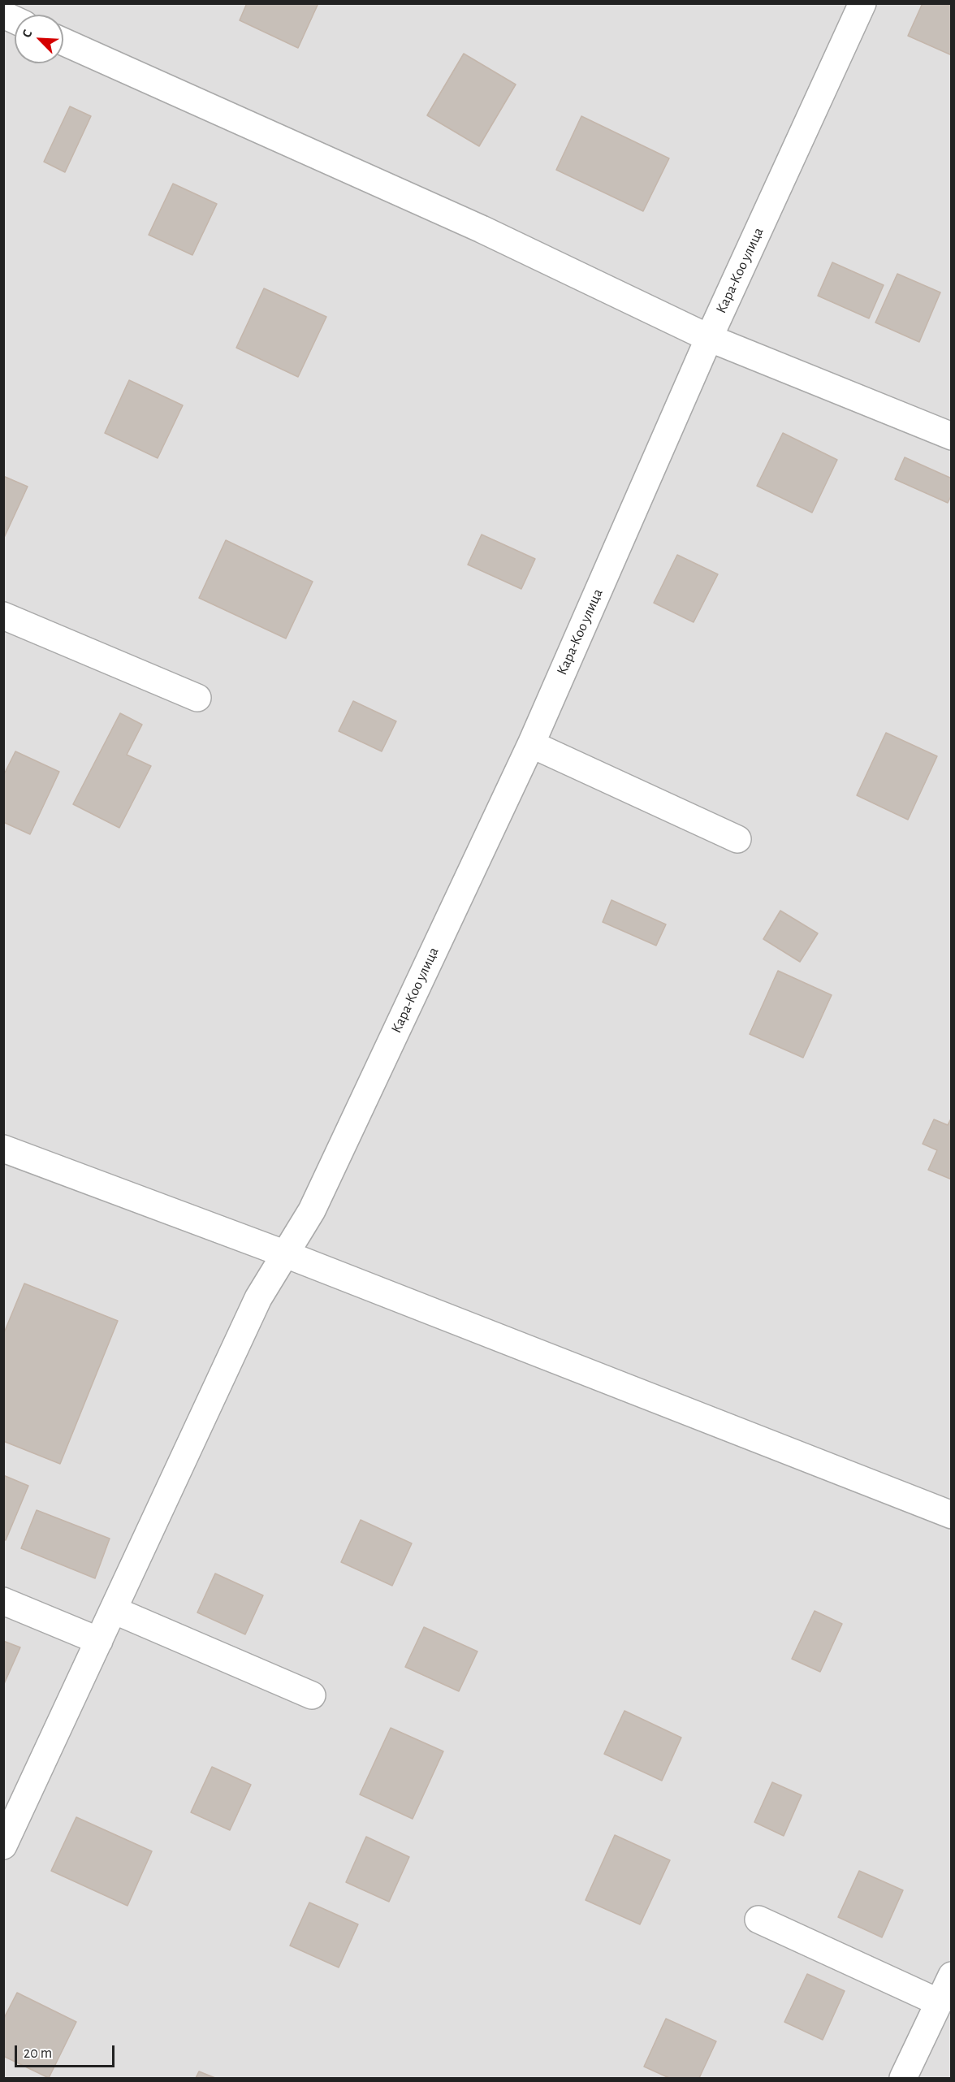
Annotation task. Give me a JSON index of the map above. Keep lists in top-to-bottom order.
{
  "streets": {
    "street": ["Кара-Коо улица"]
  },
  "scale_bar": "20 m",
  "north": "top left"
}
